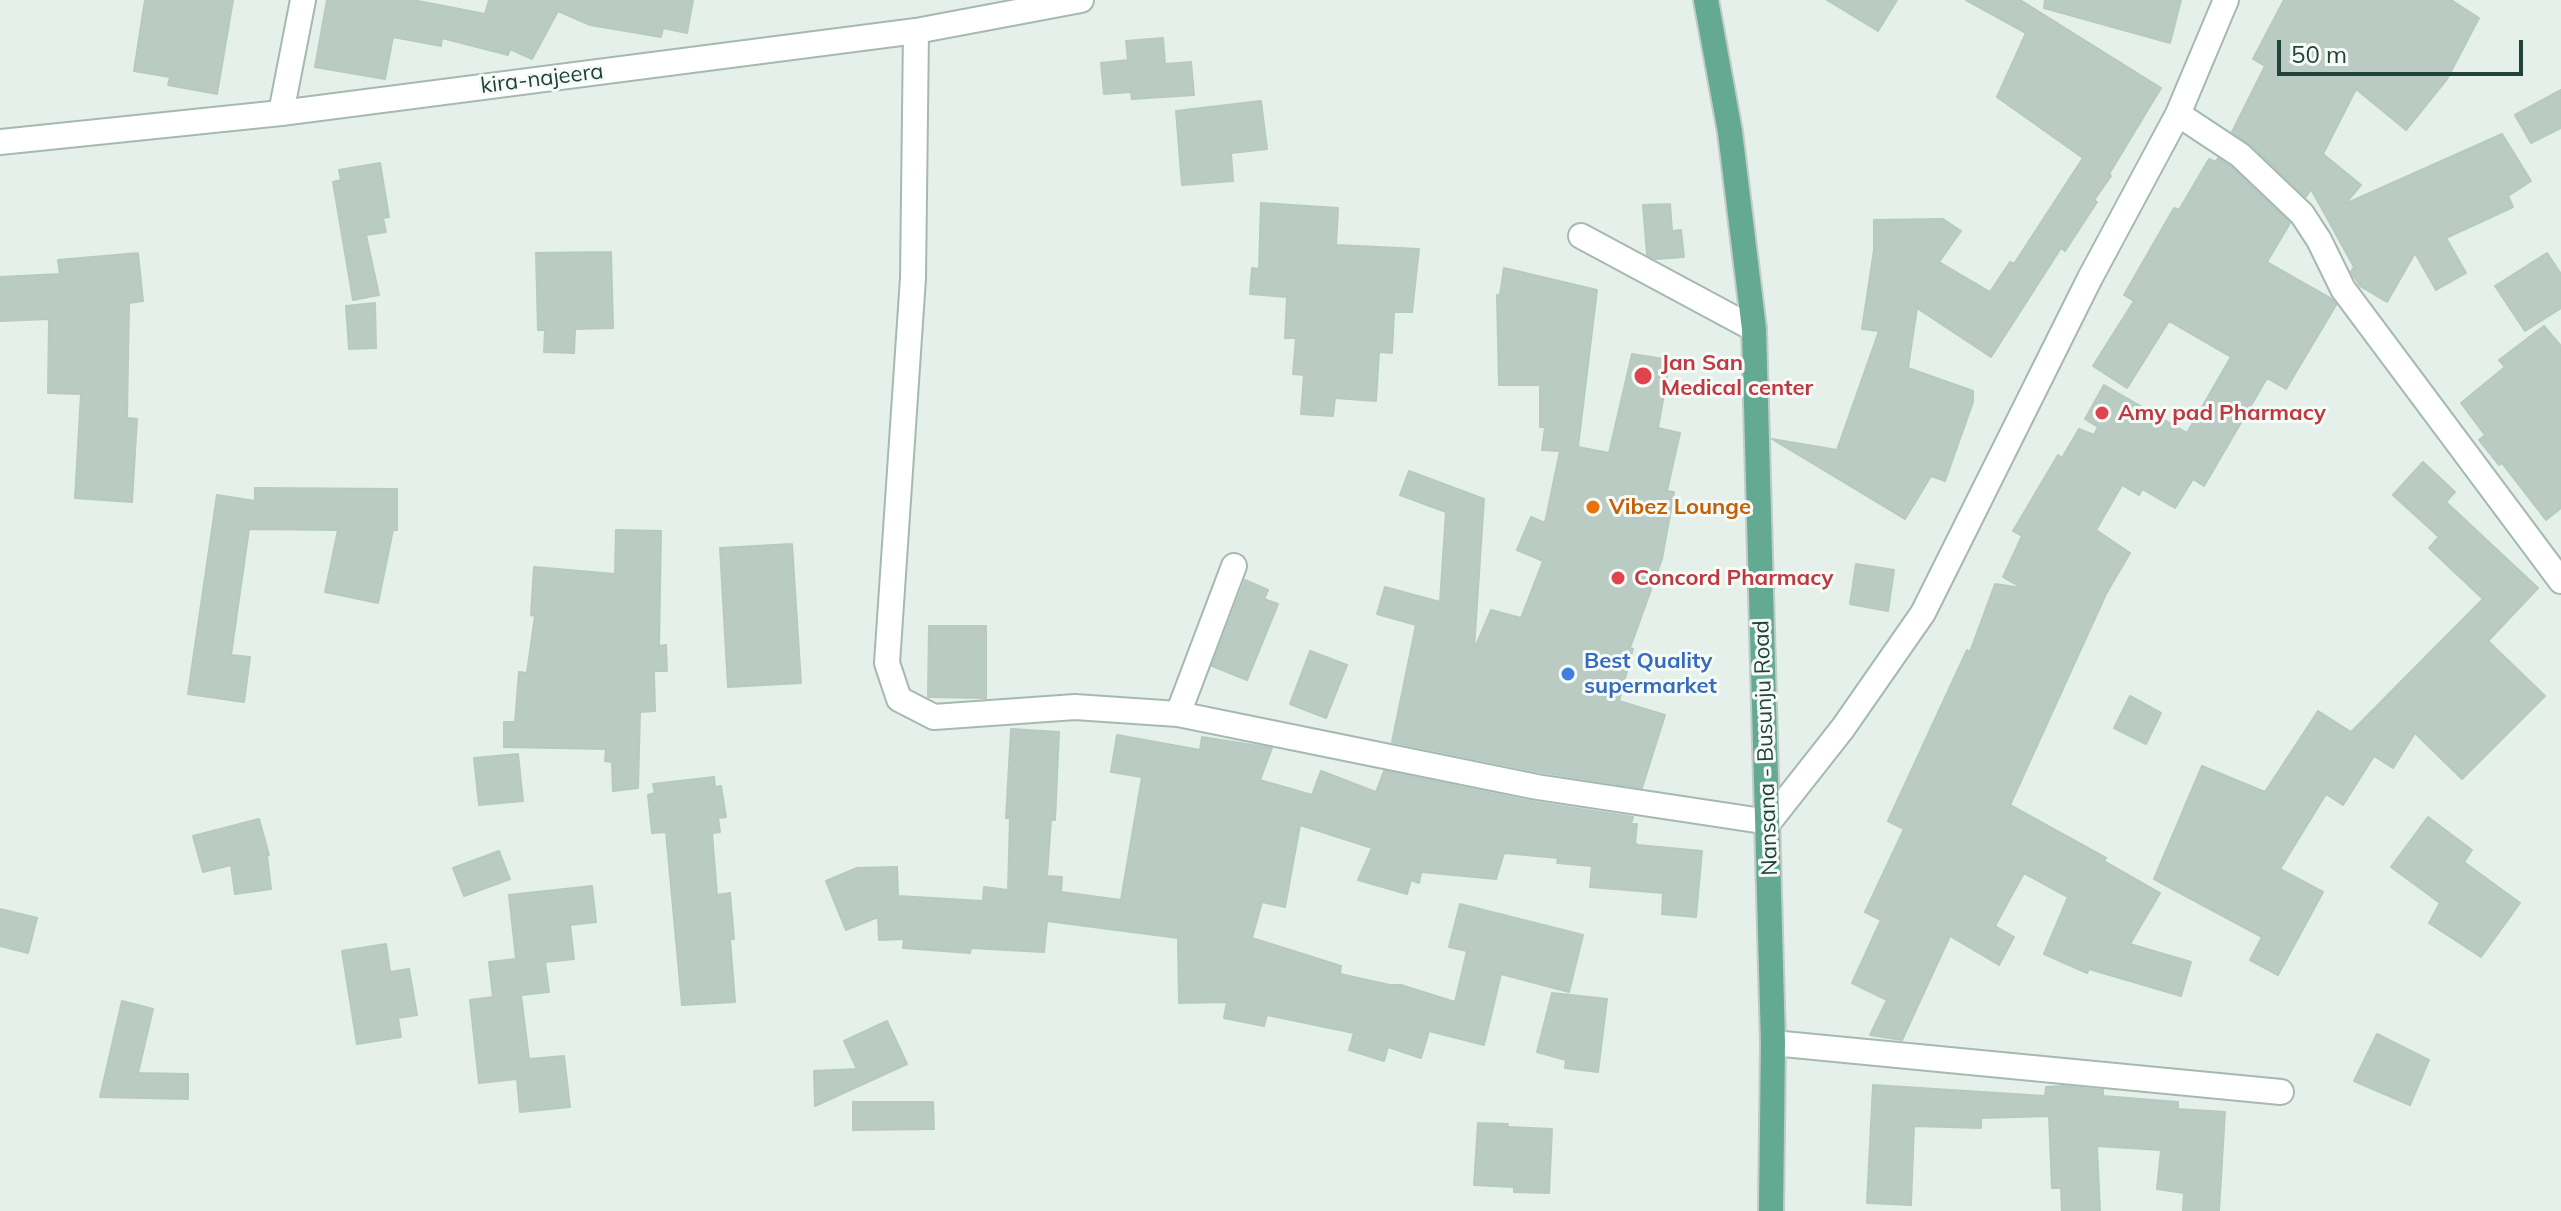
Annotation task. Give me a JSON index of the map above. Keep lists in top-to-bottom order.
{
  "streets": {
    "main road": ["Nansana - Busunju Road"],
    "street": ["kira-najeera"]
  },
  "places": [
    "Jan San Medical center",
    "Amy pad Pharmacy",
    "Vibez Lounge",
    "Concord Pharmacy",
    "Best Quality supermarket"
  ],
  "scale_bar": "50 m"
}
